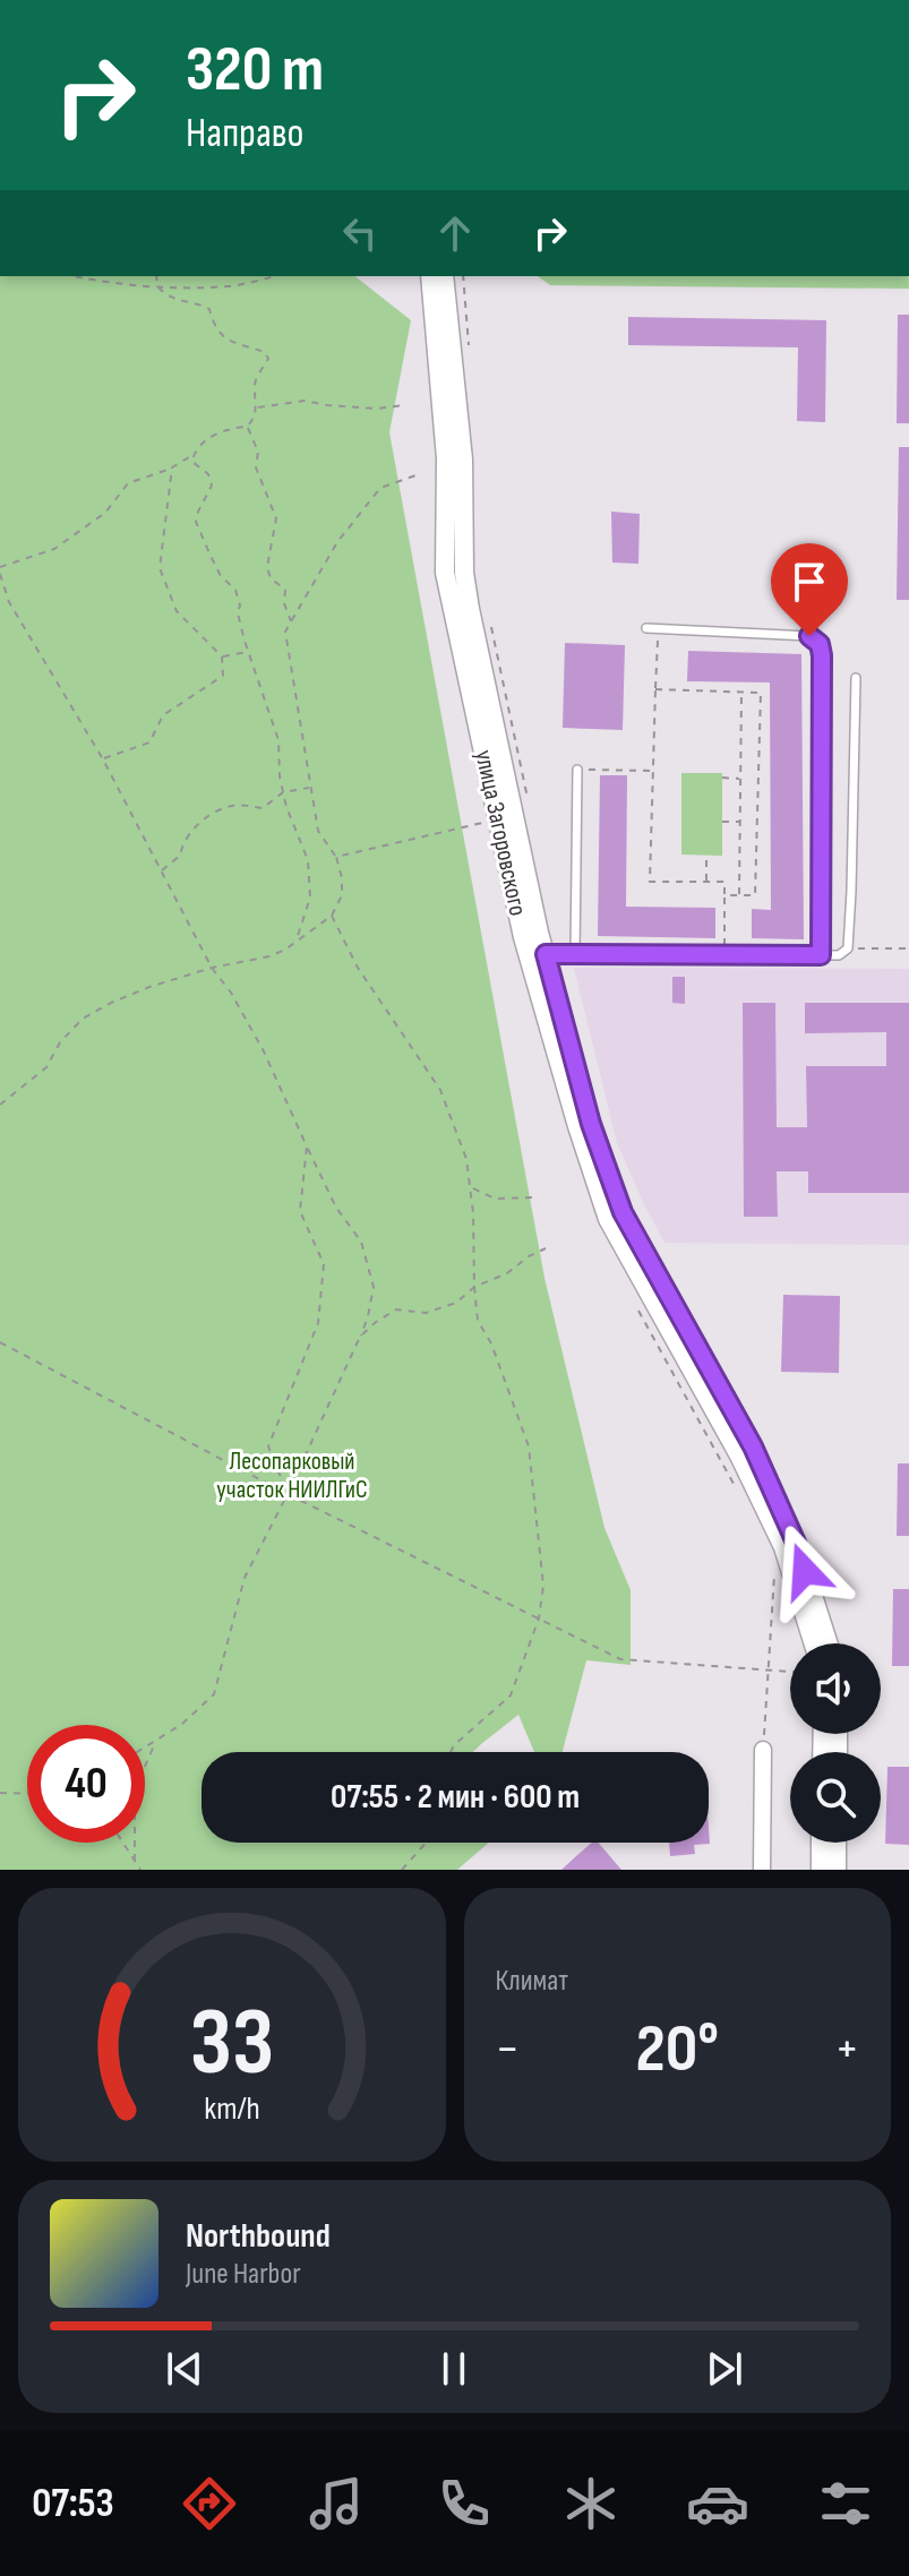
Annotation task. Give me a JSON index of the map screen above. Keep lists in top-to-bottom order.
{
  "streets": {
    "street": ["улица Загоровского"]
  },
  "parks": ["Лесопарковый участок НИИЛГиС"],
  "page": {
    "turn": ["320 m", "Направо"],
    "limit": "40",
    "trip": "07:55 · 2 мин · 600 m",
    "tile": "Климат",
    "heat": ["−", "20°", "+"],
    "song": ["Northbound", "June Harbor"],
    "tabs": "07:53",
    "gauge": ["33", "km/h"]
  }
}
